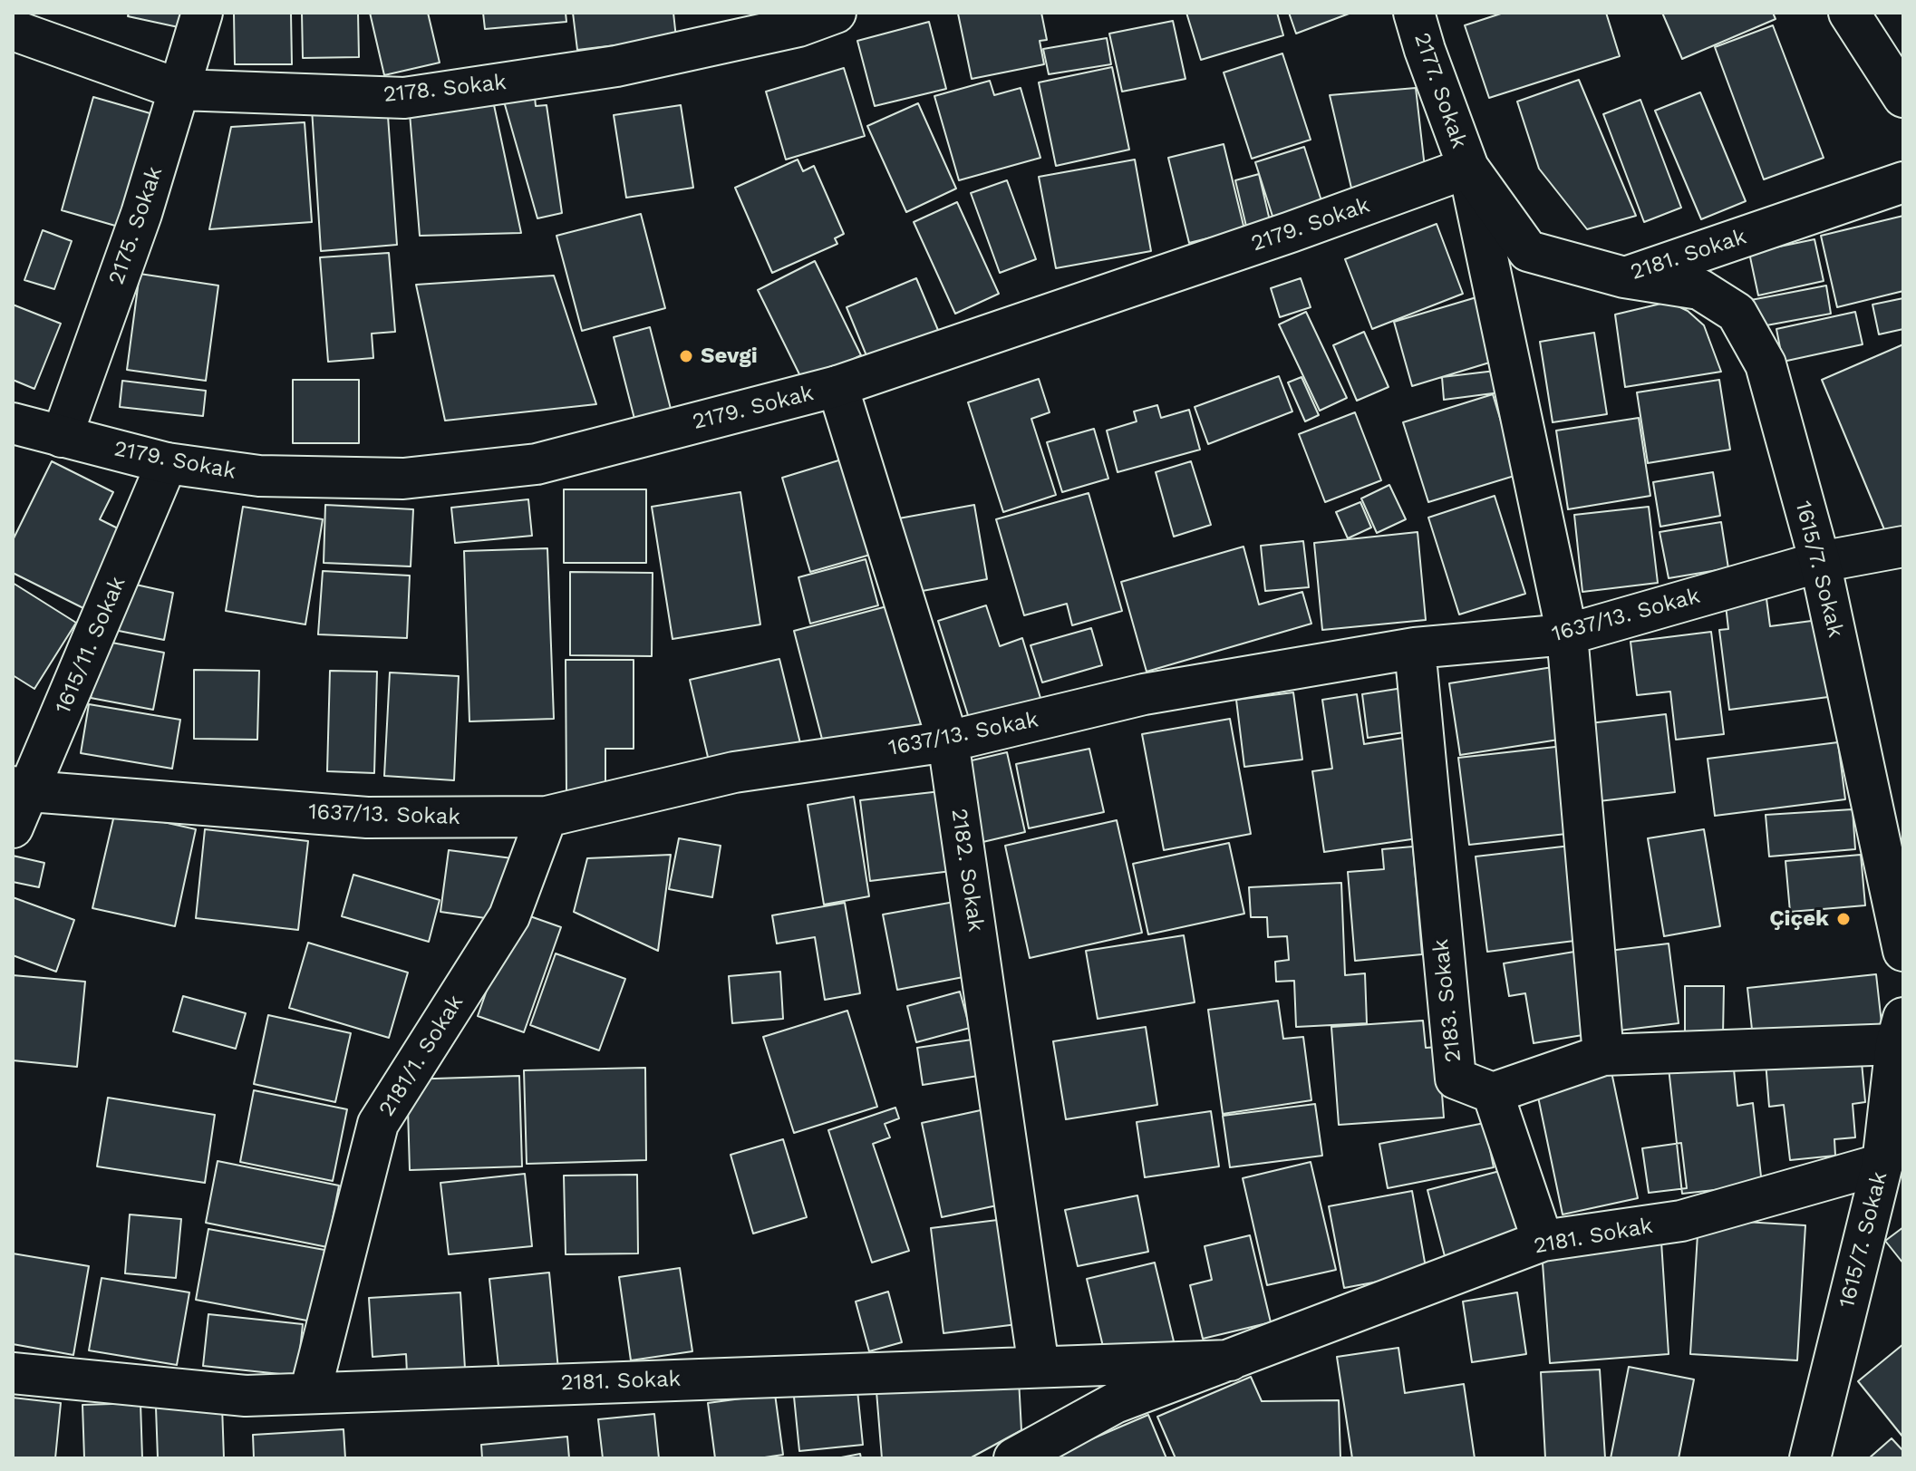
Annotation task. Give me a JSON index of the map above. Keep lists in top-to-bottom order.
{
  "streets": {
    "street": [
      "2178. Sokak",
      "2177. Sokak",
      "2179. Sokak",
      "2175. Sokak",
      "2181. Sokak",
      "1615/7. Sokak",
      "1637/13. Sokak",
      "1615/11. Sokak",
      "2182. Sokak",
      "2183. Sokak",
      "2181/1. Sokak"
    ]
  },
  "crossings": [
    ["2178. Sokak", "2175. Sokak"],
    ["2177. Sokak", "2179. Sokak"],
    ["2177. Sokak", "2181. Sokak"],
    ["2179. Sokak", "2175. Sokak"],
    ["2179. Sokak", "2181. Sokak"],
    ["2179. Sokak", "1615/11. Sokak"],
    ["2179. Sokak", "2182. Sokak"],
    ["2181. Sokak", "1615/7. Sokak"],
    ["2181. Sokak", "2182. Sokak"],
    ["2181. Sokak", "2181/1. Sokak"],
    ["1615/7. Sokak", "1637/13. Sokak"],
    ["1637/13. Sokak", "1615/11. Sokak"],
    ["1637/13. Sokak", "2182. Sokak"],
    ["1637/13. Sokak", "2183. Sokak"],
    ["1637/13. Sokak", "2181/1. Sokak"]
  ],
  "places": ["Sevgi", "Çiçek"]
}
